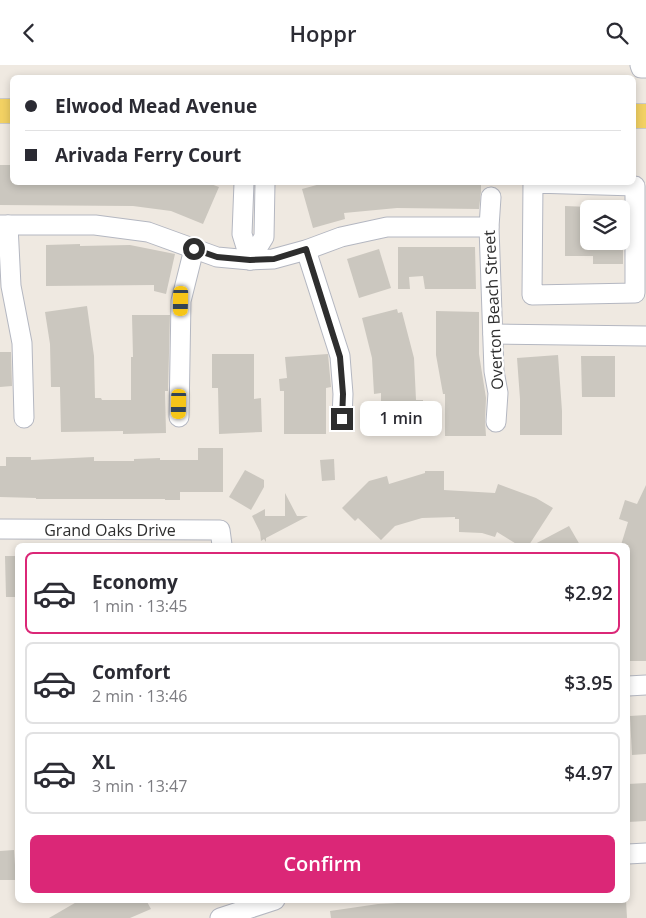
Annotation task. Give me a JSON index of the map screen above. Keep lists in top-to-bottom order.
{
  "streets": {
    "street": ["Overton Beach Street", "Grand Oaks Drive"]
  },
  "page": {
    "header": "Hoppr",
    "banner": ["Elwood Mead Avenue", "Arivada Ferry Court"],
    "bubble": "1 min",
    "list": [
      {
        "name": "Economy",
        "note": "1 min · 13:45",
        "value": "$2.92"
      },
      {
        "name": "Comfort",
        "note": "2 min · 13:46",
        "value": "$3.95"
      },
      {
        "name": "XL",
        "note": "3 min · 13:47",
        "value": "$4.97"
      }
    ],
    "buttons": "Confirm"
  }
}
